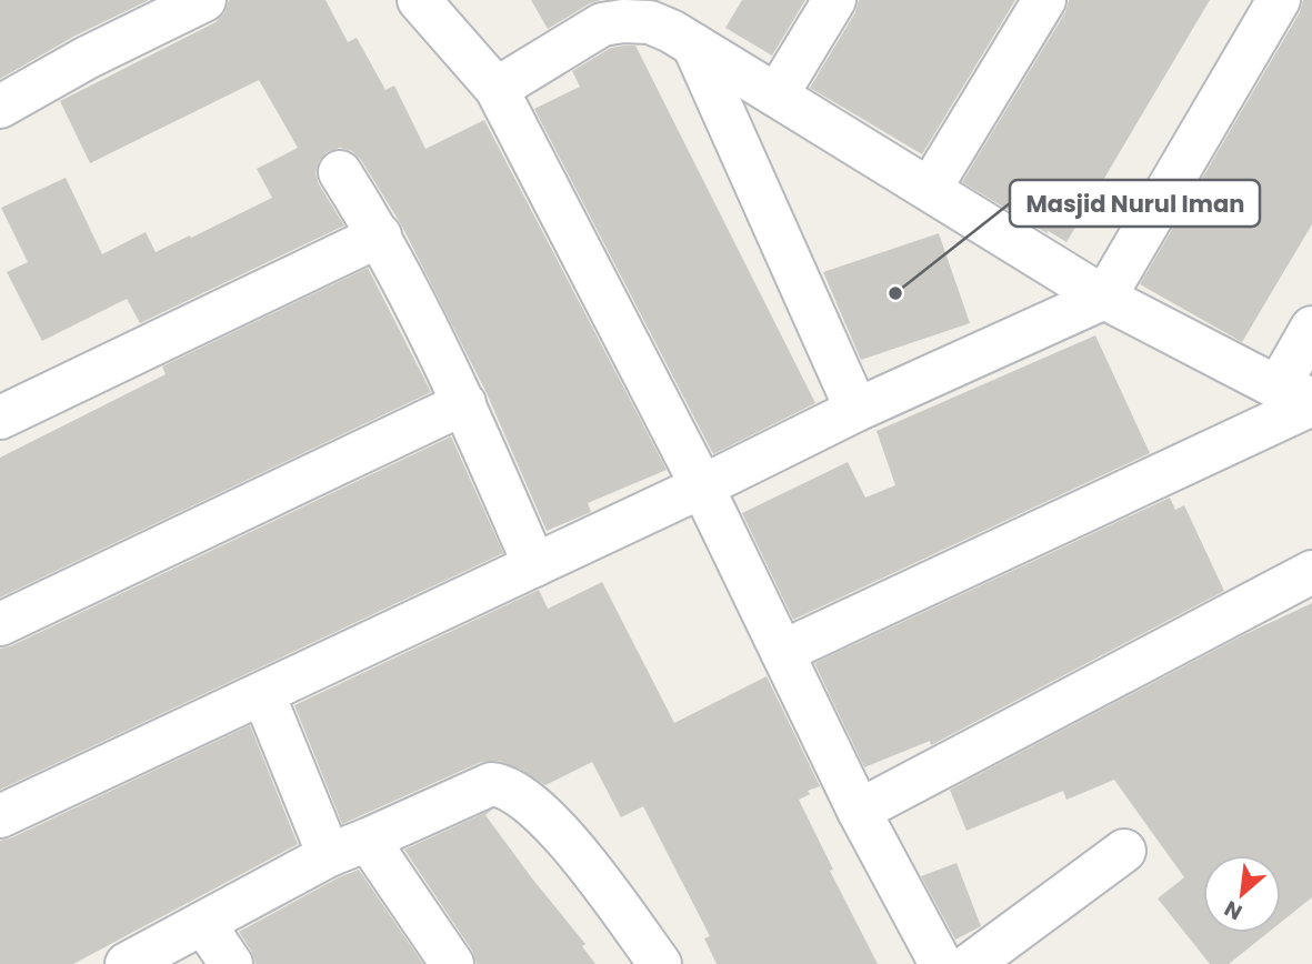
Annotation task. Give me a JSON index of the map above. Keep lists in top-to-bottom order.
{
  "places": ["Masjid Nurul Iman"],
  "north": "bottom left"
}
